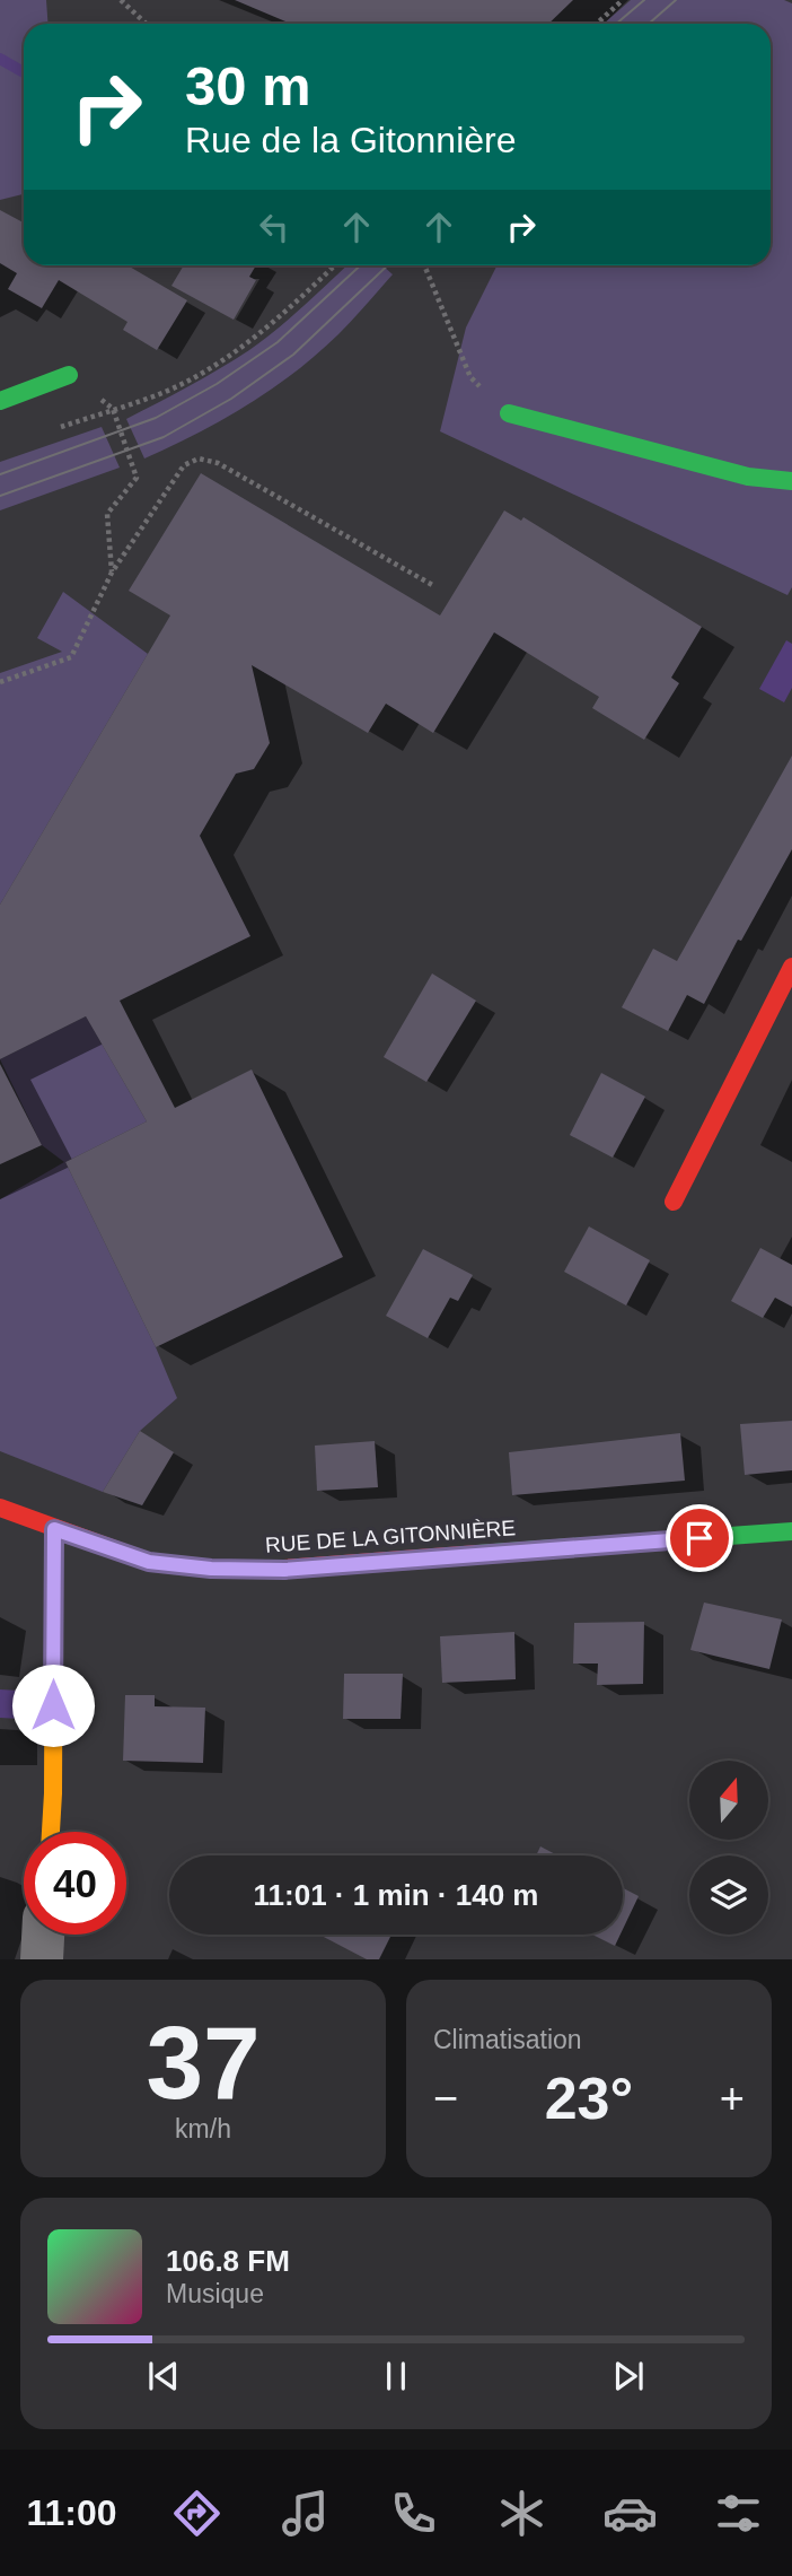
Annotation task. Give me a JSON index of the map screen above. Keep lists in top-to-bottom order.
{
  "streets": {
    "street": ["RUE DE LA GITONNIÈRE"]
  },
  "north": "top",
  "page": {
    "turn": ["30 m", "Rue de la Gitonnière"],
    "limit": "40",
    "trip": "11:01 · 1 min · 140 m",
    "tile": [
      ["37", "km/h"],
      "Climatisation"
    ],
    "heat": ["−", "23°", "+"],
    "song": ["106.8 FM", "Musique"],
    "tabs": "11:00"
  }
}
